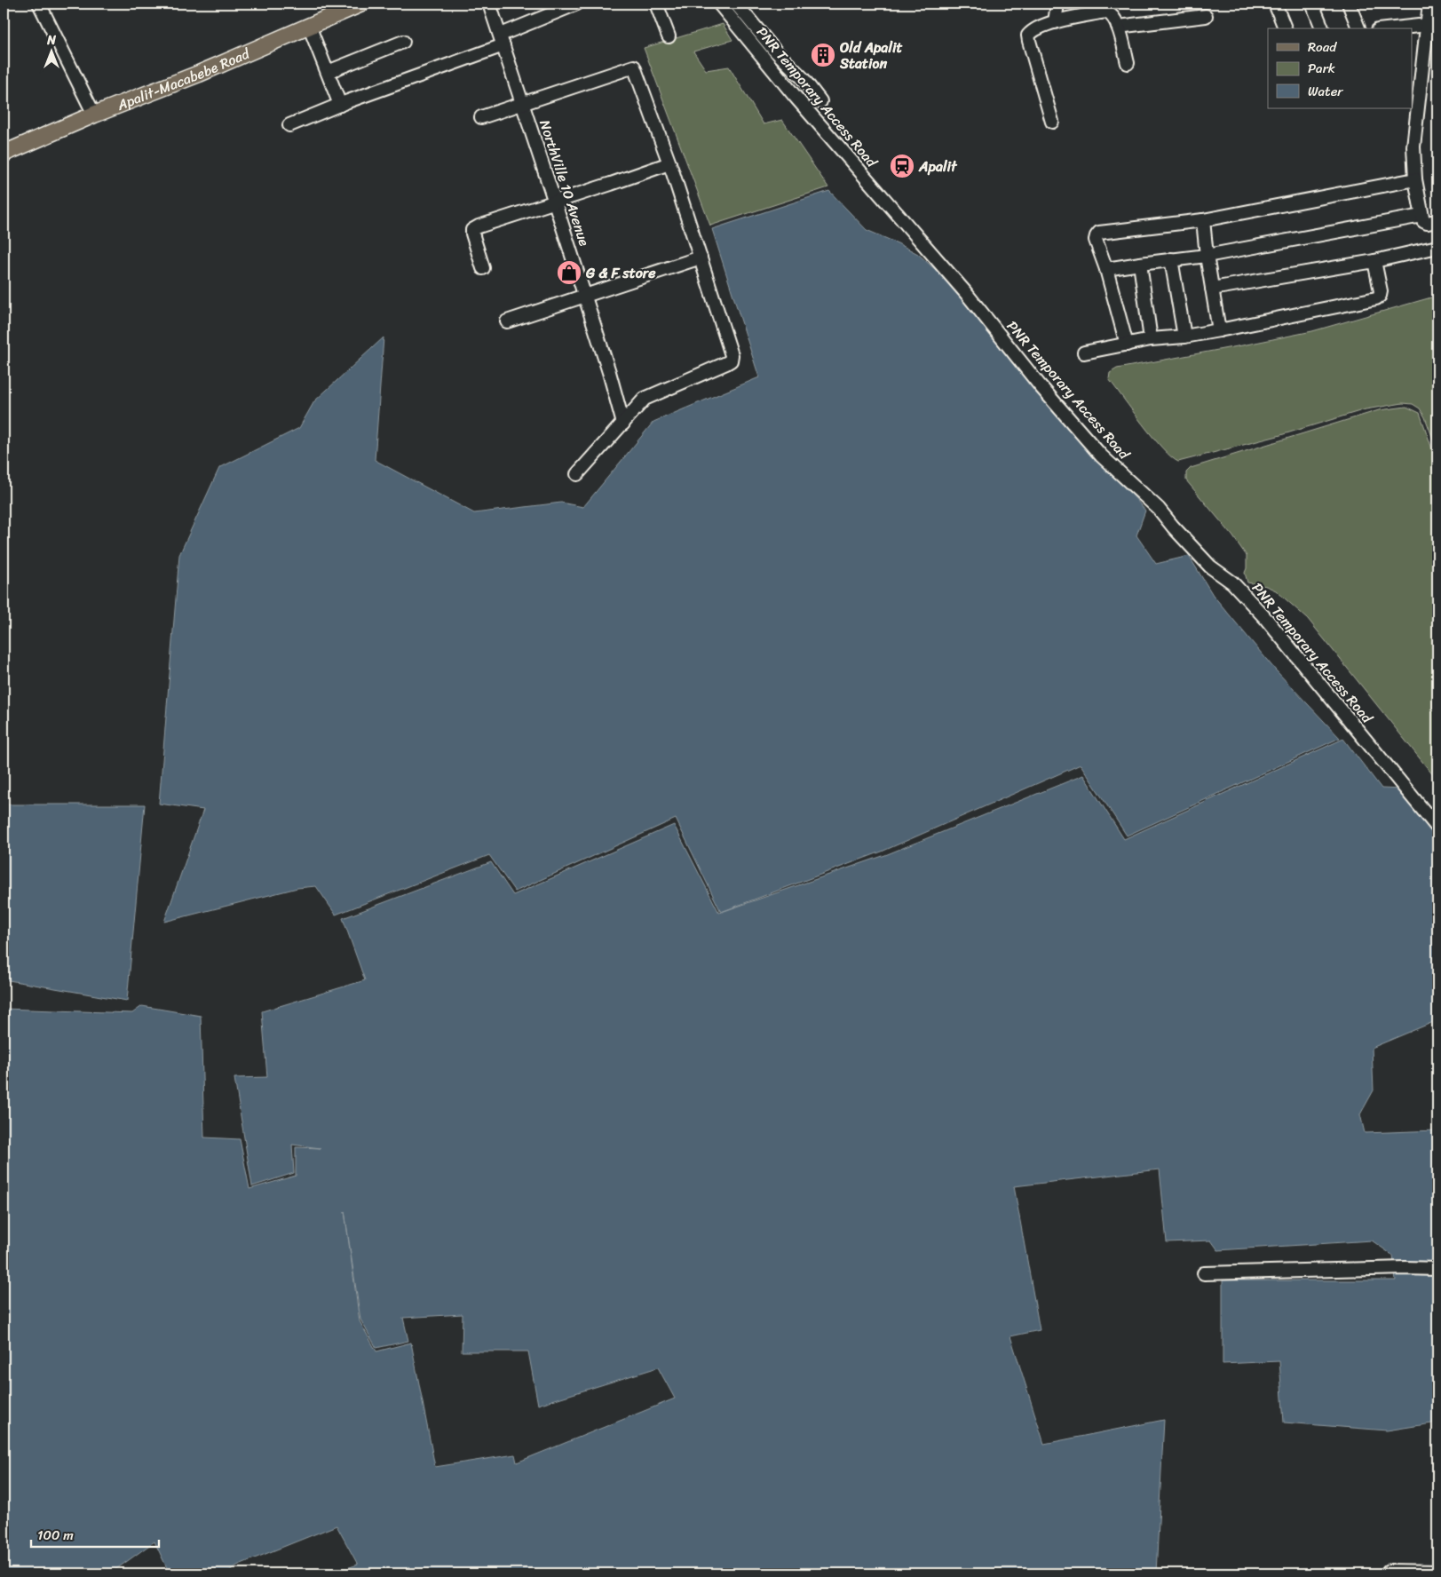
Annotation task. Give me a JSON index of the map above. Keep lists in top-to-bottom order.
{
  "streets": {
    "main road": ["Apalit-Macabebe Road"],
    "street": ["PNR Temporary Access Road", "NorthVille 10 Avenue"]
  },
  "places": {
    "building": ["Old Apalit Station"],
    "station": ["Apalit"],
    "shop": ["G & F store"]
  },
  "legend": ["Road", "Park", "Water"],
  "scale_bar": "100 m",
  "north": "top"
}
